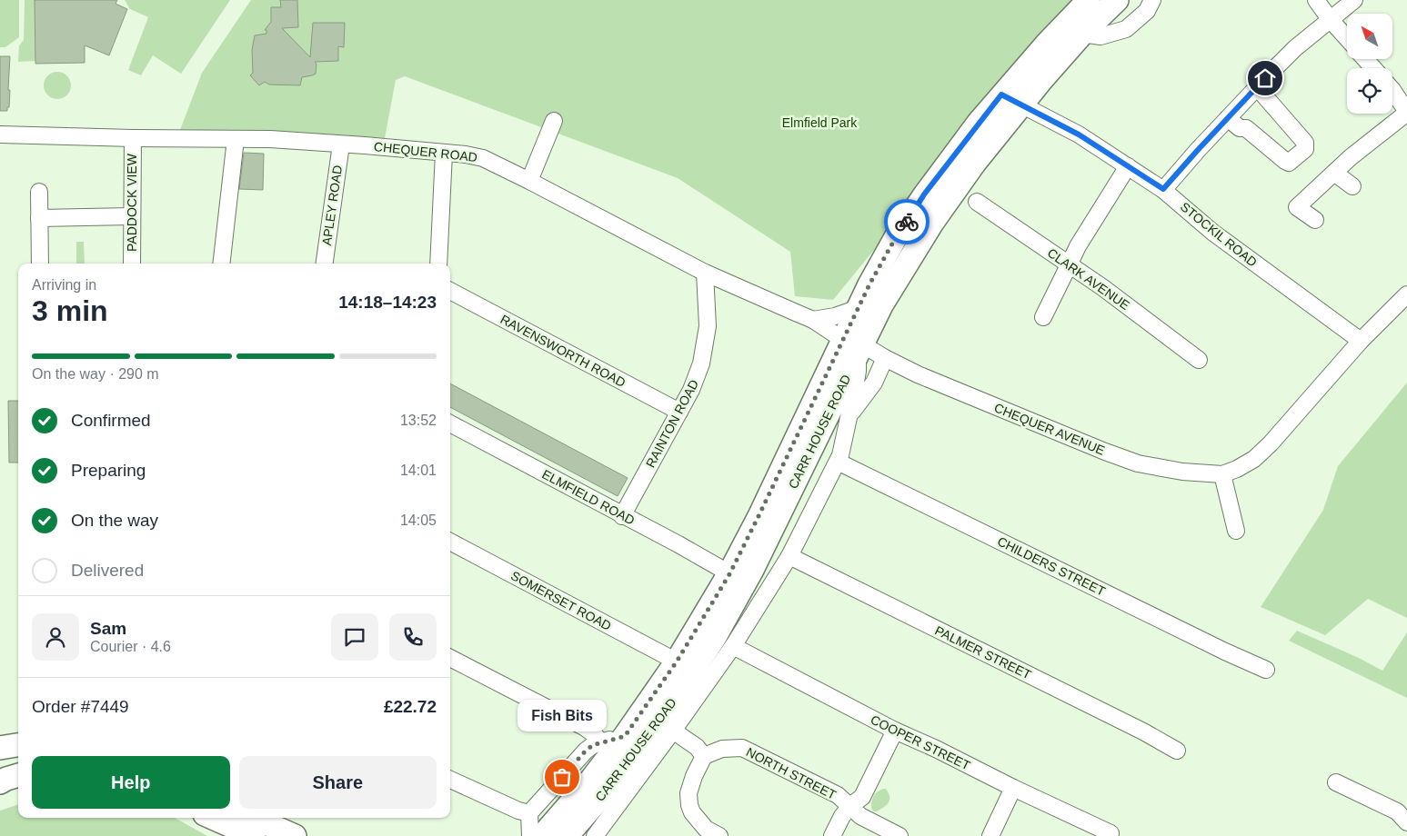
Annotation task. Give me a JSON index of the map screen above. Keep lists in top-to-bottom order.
{
  "streets": {
    "highway": ["CARR HOUSE ROAD"],
    "street": [
      "CHEQUER ROAD",
      "PADDOCK VIEW",
      "APLEY ROAD",
      "STOCKIL ROAD",
      "CLARK AVENUE",
      "RAVENSWORTH ROAD",
      "RAINTON ROAD",
      "CHEQUER AVENUE",
      "ELMFIELD ROAD",
      "CHILDERS STREET",
      "SOMERSET ROAD",
      "PALMER STREET",
      "COOPER STREET",
      "NORTH STREET"
    ]
  },
  "crossings": [
    ["CHEQUER ROAD", "PADDOCK VIEW"],
    ["CHEQUER ROAD", "APLEY ROAD"],
    ["CHEQUER ROAD", "RAINTON ROAD"],
    ["CHEQUER ROAD", "CHEQUER AVENUE"],
    ["CHEQUER ROAD", "CARR HOUSE ROAD"],
    ["STOCKIL ROAD", "CHEQUER AVENUE"],
    ["STOCKIL ROAD", "CARR HOUSE ROAD"],
    ["RAVENSWORTH ROAD", "RAINTON ROAD"],
    ["RAINTON ROAD", "ELMFIELD ROAD"],
    ["CHEQUER AVENUE", "CARR HOUSE ROAD"],
    ["CARR HOUSE ROAD", "ELMFIELD ROAD"],
    ["CARR HOUSE ROAD", "SOMERSET ROAD"],
    ["COOPER STREET", "NORTH STREET"]
  ],
  "parks": ["Elmfield Park"],
  "places": ["Fish Bits"],
  "north": "top left",
  "page": {
    "heading": ["3 min", "Arriving in", "14:18–14:23"],
    "panel": [
      "Sam",
      "Courier · 4.6",
      "Order #7449",
      "£22.72"
    ],
    "bar": "On the way · 290 m",
    "list": [
      ["Confirmed", "13:52"],
      ["Preparing", "14:01"],
      ["On the way", "14:05"],
      "Delivered"
    ],
    "bubble": "Fish Bits",
    "buttons": ["Help", "Share"]
  }
}
